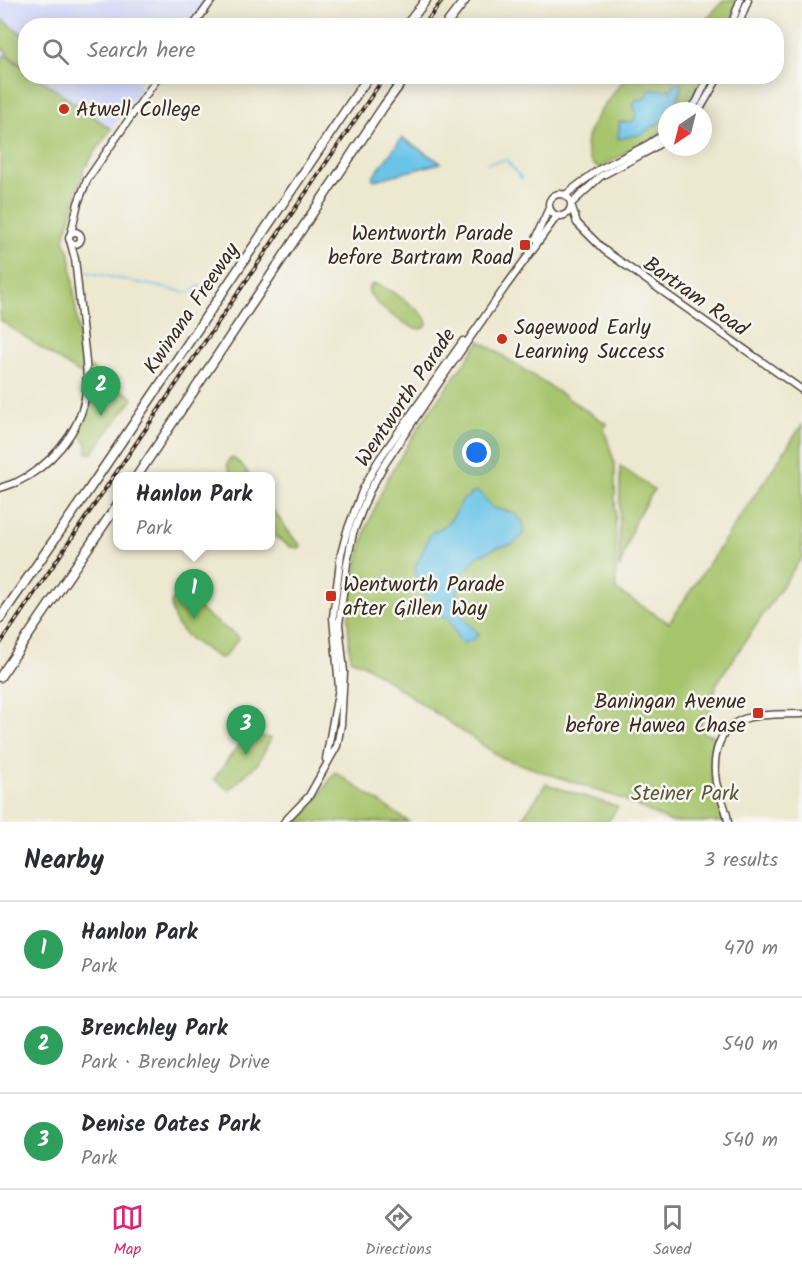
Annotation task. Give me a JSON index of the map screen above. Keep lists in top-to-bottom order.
{
  "streets": {
    "highway": ["Kwinana Freeway"],
    "street": ["Bartram Road", "Wentworth Parade"]
  },
  "crossings": [
    ["Bartram Road", "Wentworth Parade"]
  ],
  "parks": ["Steiner Park"],
  "places": {
    "other": ["Atwell College", "Sagewood Early Learning Success"],
    "transit": ["Wentworth Parade before Bartram Road", "Wentworth Parade after Gillen Way", "Baningan Avenue before Hawea Chase"]
  },
  "north": "bottom left",
  "page": {
    "search": "Search here",
    "pins": ["2", "1", "3"],
    "popup": ["Hanlon Park", "Park"],
    "heading": ["Nearby", "3 results"],
    "list": [
      {
        "mark": "1",
        "name": "Hanlon Park",
        "note": "Park",
        "value": "470 m"
      },
      {
        "mark": "2",
        "name": "Brenchley Park",
        "note": "Park · Brenchley Drive",
        "value": "540 m"
      },
      {
        "mark": "3",
        "name": "Denise Oates Park",
        "note": "Park",
        "value": "540 m"
      }
    ],
    "nav": ["Map", "Directions", "Saved"]
  }
}
